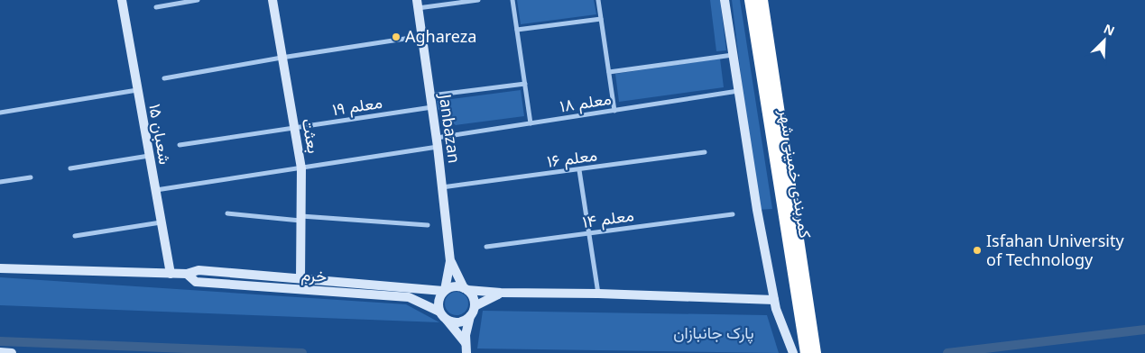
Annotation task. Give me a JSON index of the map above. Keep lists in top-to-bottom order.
{
  "streets": {
    "highway": ["کمربندی خمینی شهر"],
    "street": [
      "معلم ۱۸",
      "معلم ۱۹",
      "Janbazan",
      "۱۵ شعبان",
      "بعثت",
      "معلم ۱۶",
      "معلم ۱۴",
      "خرم"
    ]
  },
  "crossings": [
    ["معلم ۱۸", "Janbazan"],
    ["معلم ۱۸", "۱۵ شعبان"],
    ["معلم ۱۸", "بعثت"],
    ["معلم ۱۹", "Janbazan"],
    ["معلم ۱۹", "بعثت"],
    ["Janbazan", "معلم ۱۶"],
    ["۱۵ شعبان", "خرم"],
    ["بعثت", "خرم"]
  ],
  "parks": ["پارک جانبازان"],
  "places": ["Aghareza", "Isfahan University of Technology"],
  "north": "top right"
}
